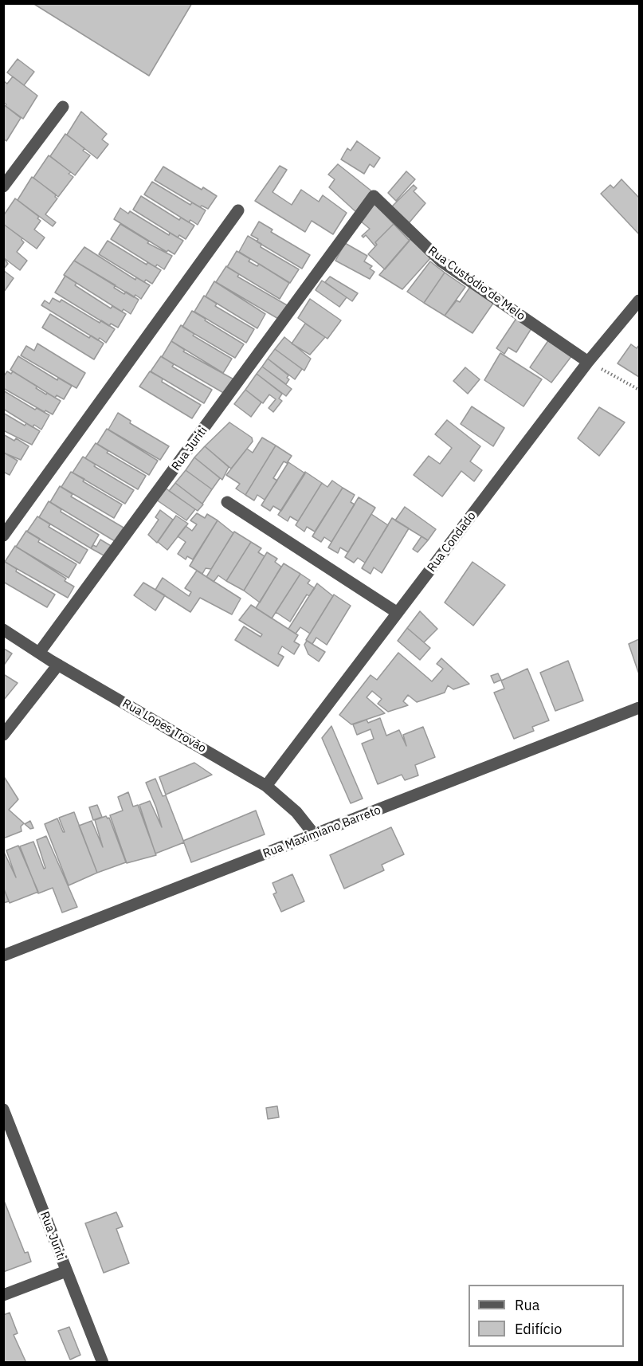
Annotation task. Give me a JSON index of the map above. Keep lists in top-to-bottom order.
{
  "streets": {
    "street": [
      "Rua Custódio de Melo",
      "Rua Juriti",
      "Rua Condado",
      "Rua Lopes Trovão",
      "Rua Maximiano Barreto"
    ]
  },
  "crossings": [
    ["Rua Custódio de Melo", "Rua Juriti"],
    ["Rua Custódio de Melo", "Rua Condado"],
    ["Rua Juriti", "Rua Lopes Trovão"],
    ["Rua Condado", "Rua Lopes Trovão"],
    ["Rua Lopes Trovão", "Rua Maximiano Barreto"]
  ],
  "legend": ["Rua", "Edifício"]
}
